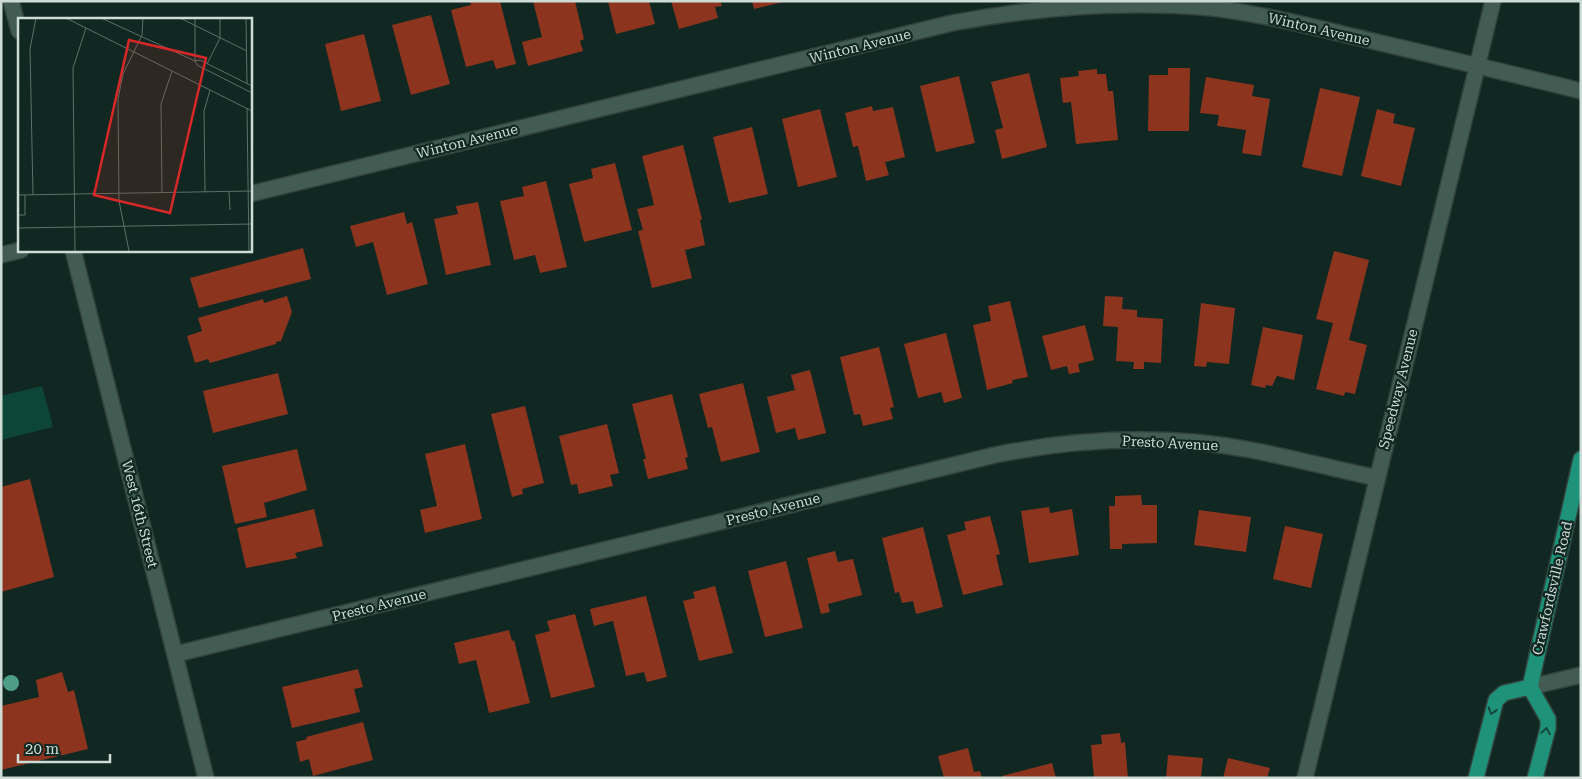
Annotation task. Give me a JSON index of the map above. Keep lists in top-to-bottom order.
{
  "streets": {
    "main road": ["Crawfordsville Road"],
    "street": [
      "Winton Avenue",
      "Speedway Avenue",
      "Presto Avenue",
      "West 16th Street"
    ]
  },
  "crossings": [
    ["Winton Avenue", "Speedway Avenue"],
    ["Speedway Avenue", "Presto Avenue"],
    ["Presto Avenue", "West 16th Street"]
  ],
  "scale_bar": "20 m"
}
